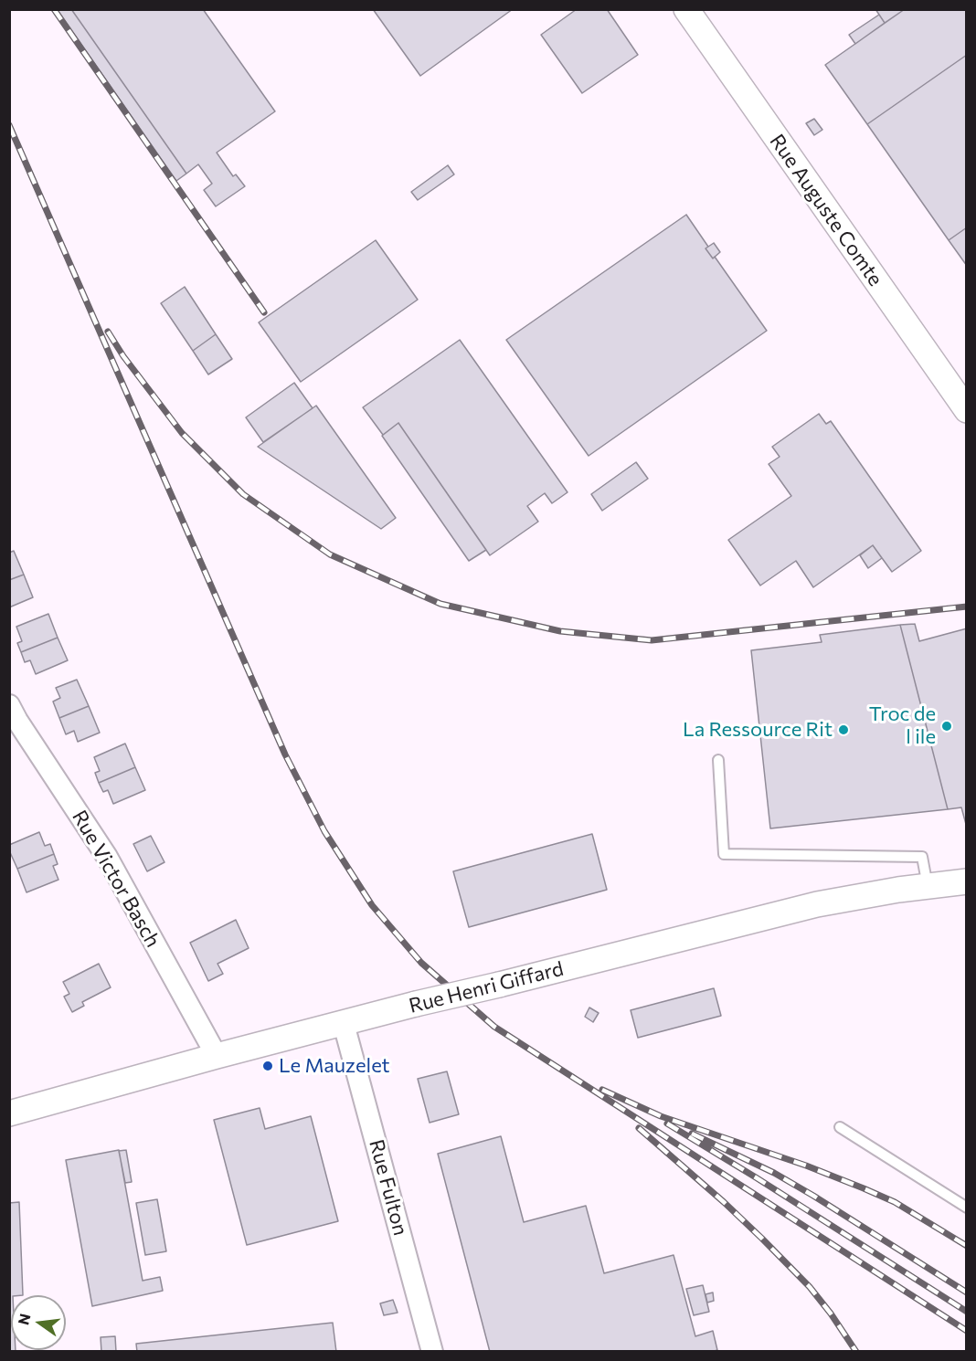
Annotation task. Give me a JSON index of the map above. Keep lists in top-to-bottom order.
{
  "streets": {
    "street": [
      "Rue Auguste Comte",
      "Rue Victor Basch",
      "Rue Henri Giffard",
      "Rue Fulton"
    ]
  },
  "crossings": [
    ["Rue Victor Basch", "Rue Henri Giffard"],
    ["Rue Henri Giffard", "Rue Fulton"]
  ],
  "places": ["Troc de l ile", "La Ressource Rit", "Le Mauzelet"],
  "north": "left"
}
